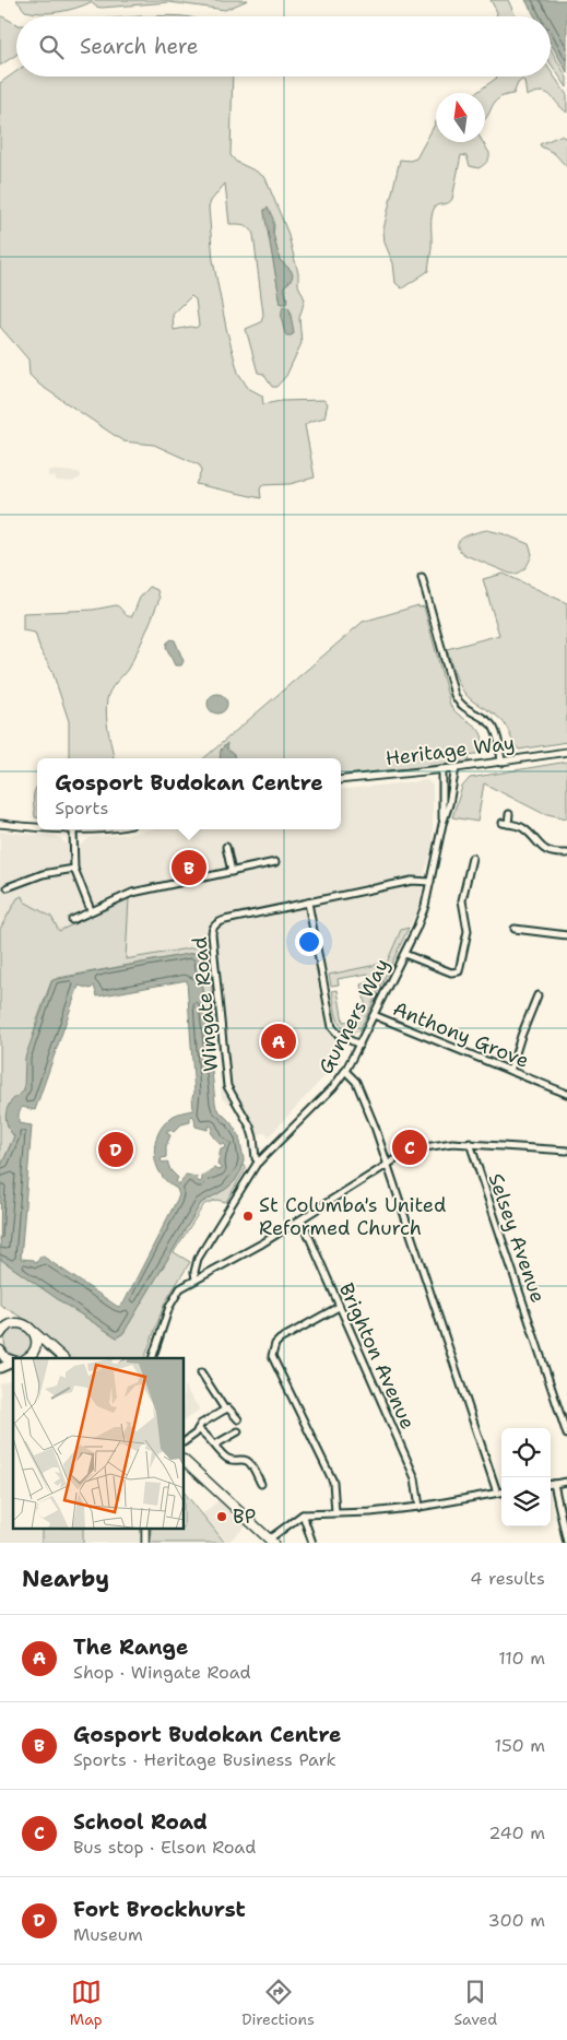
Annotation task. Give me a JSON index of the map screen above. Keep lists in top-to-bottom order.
{
  "streets": {
    "street": [
      "Heritage Way",
      "Wingate Road",
      "Gunners Way",
      "Anthony Grove",
      "Selsey Avenue",
      "Brighton Avenue"
    ]
  },
  "crossings": [
    ["Heritage Way", "Gunners Way"],
    ["Wingate Road", "Gunners Way"],
    ["Gunners Way", "Anthony Grove"]
  ],
  "places": ["St Columba's United Reformed Church", "BP"],
  "north": "top",
  "page": {
    "search": "Search here",
    "popup": ["Gosport Budokan Centre", "Sports"],
    "pins": [
      "B",
      "A",
      "C",
      "D"
    ],
    "heading": ["Nearby", "4 results"],
    "list": [
      {
        "mark": "A",
        "name": "The Range",
        "note": "Shop · Wingate Road",
        "value": "110 m"
      },
      {
        "mark": "B",
        "name": "Gosport Budokan Centre",
        "note": "Sports · Heritage Business Park",
        "value": "150 m"
      },
      {
        "mark": "C",
        "name": "School Road",
        "note": "Bus stop · Elson Road",
        "value": "240 m"
      },
      {
        "mark": "D",
        "name": "Fort Brockhurst",
        "note": "Museum",
        "value": "300 m"
      }
    ],
    "nav": ["Map", "Directions", "Saved"]
  }
}
